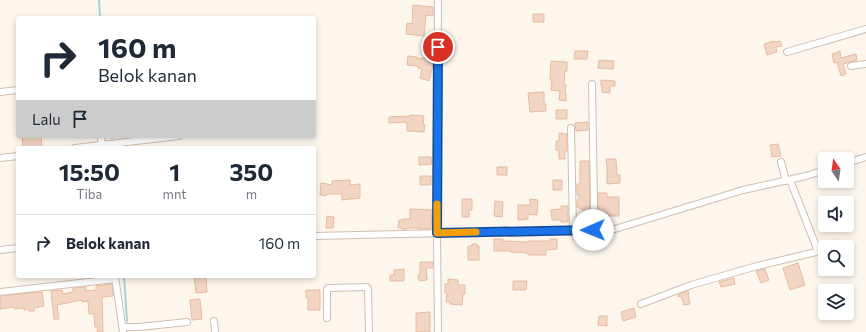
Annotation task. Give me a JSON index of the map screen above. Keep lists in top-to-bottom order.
{
  "north": "top",
  "page": {
    "turn": ["160 m", "Belok kanan"],
    "then": "Lalu",
    "eta": [
      "15:50",
      "Tiba",
      "1",
      "mnt",
      "350",
      "m"
    ],
    "list": [
      {
        "name": "Belok kanan",
        "value": "160 m"
      }
    ]
  }
}
